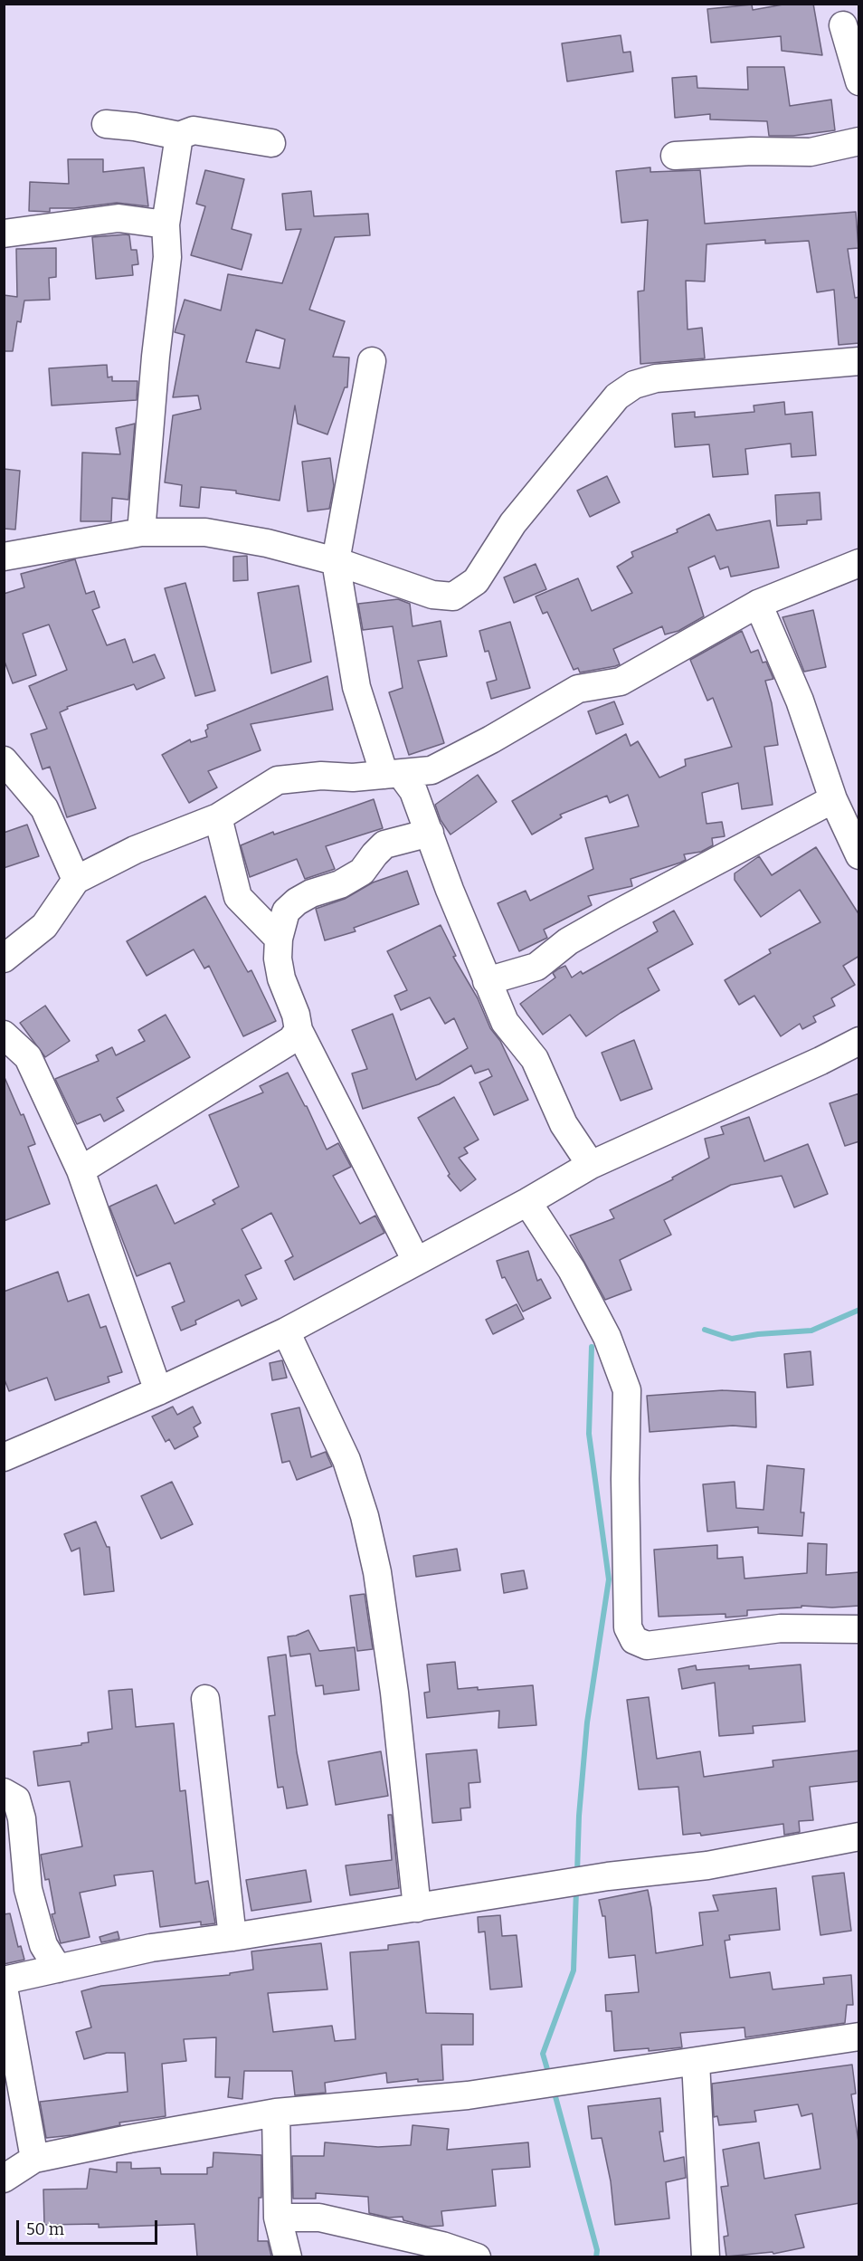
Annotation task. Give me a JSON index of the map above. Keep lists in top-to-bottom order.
{
  "scale_bar": "50 m"
}
